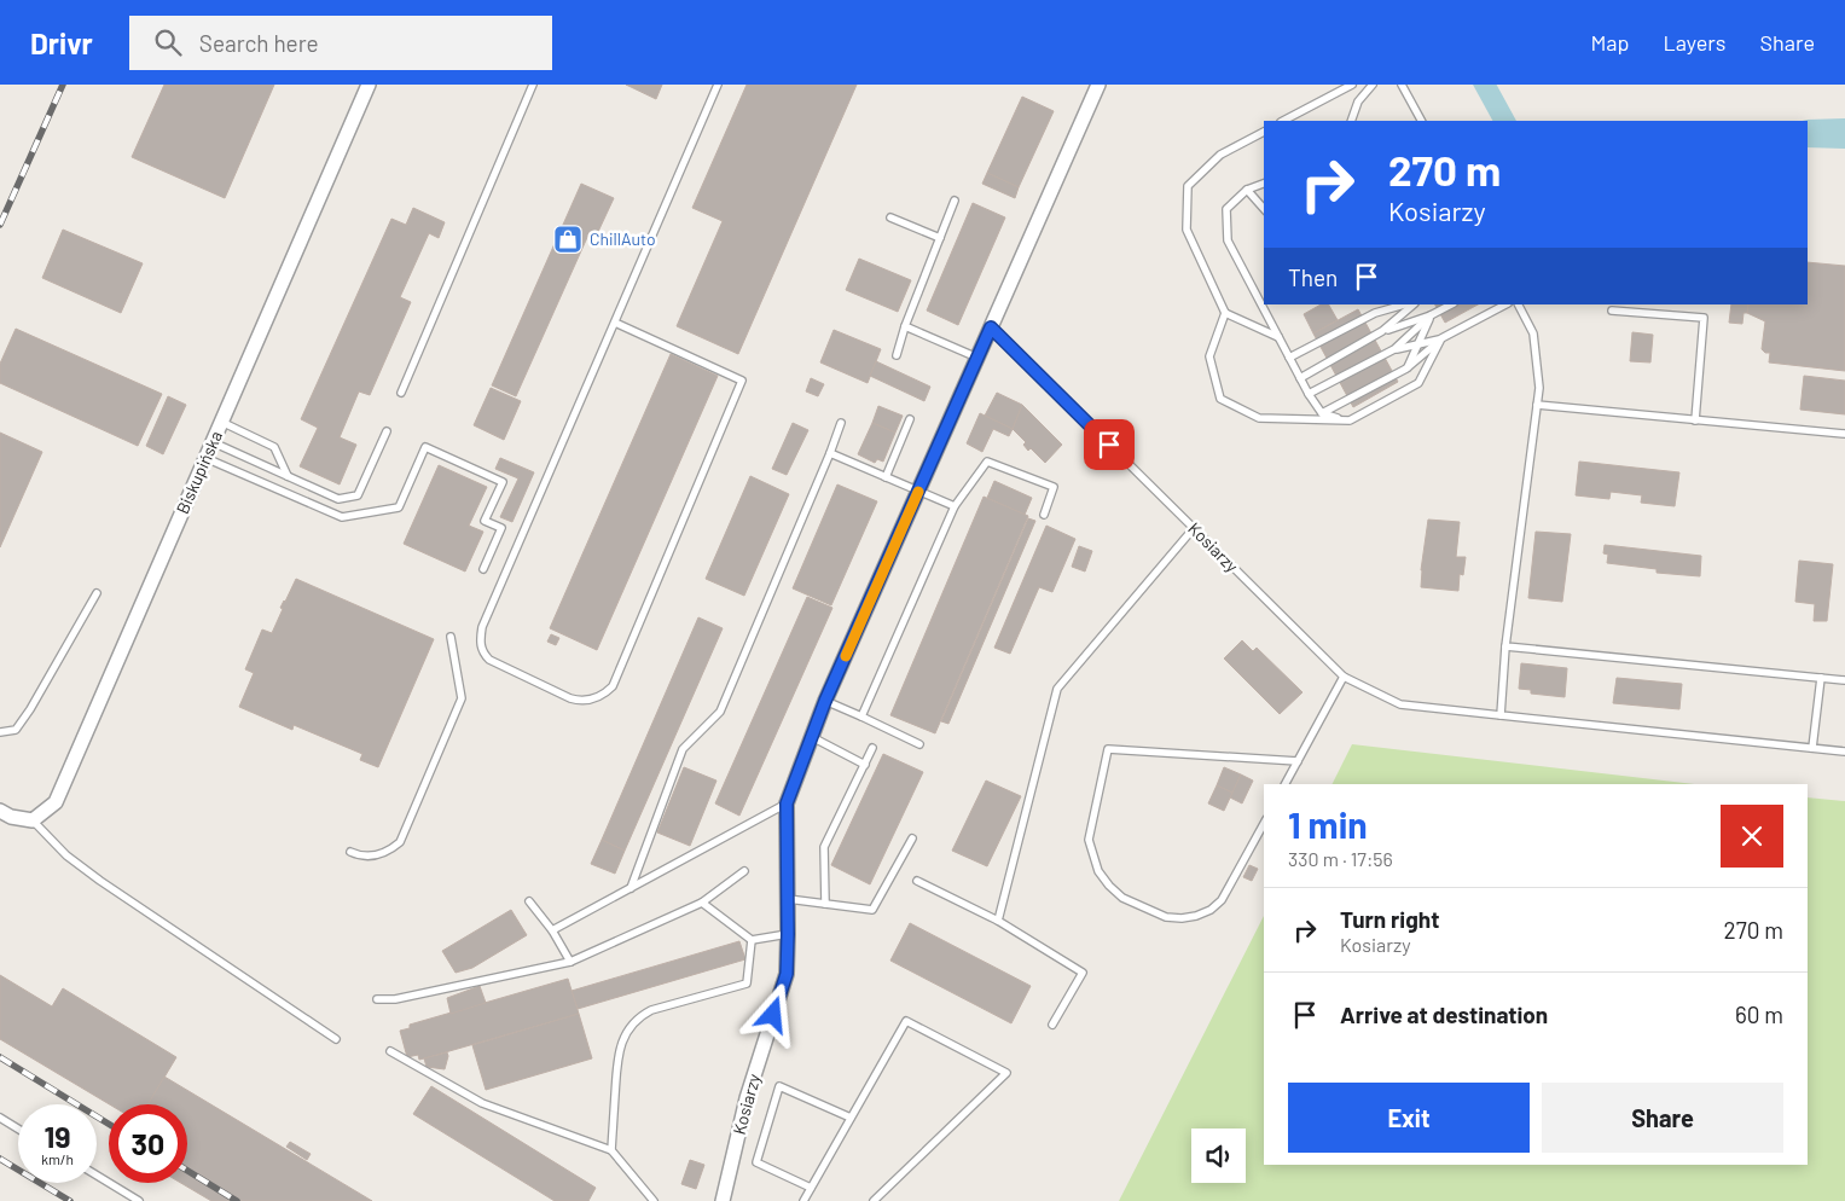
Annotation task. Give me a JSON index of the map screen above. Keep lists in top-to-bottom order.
{
  "streets": {
    "street": ["Biskupińska", "Kosiarzy"]
  },
  "places": {
    "shop": ["ChillAuto"]
  },
  "page": {
    "header": "Drivr",
    "search": "Search here",
    "nav": ["Map", "Layers", "Share"],
    "turn": ["270 m", "Kosiarzy"],
    "then": "Then",
    "heading": ["1 min", "330 m · 17:56"],
    "list": [
      {
        "name": "Turn right",
        "note": "Kosiarzy",
        "value": "270 m"
      },
      {
        "name": "Arrive at destination",
        "value": "60 m"
      }
    ],
    "buttons": ["Exit", "Share"],
    "speed": "19 km/h",
    "limit": "30"
  }
}
